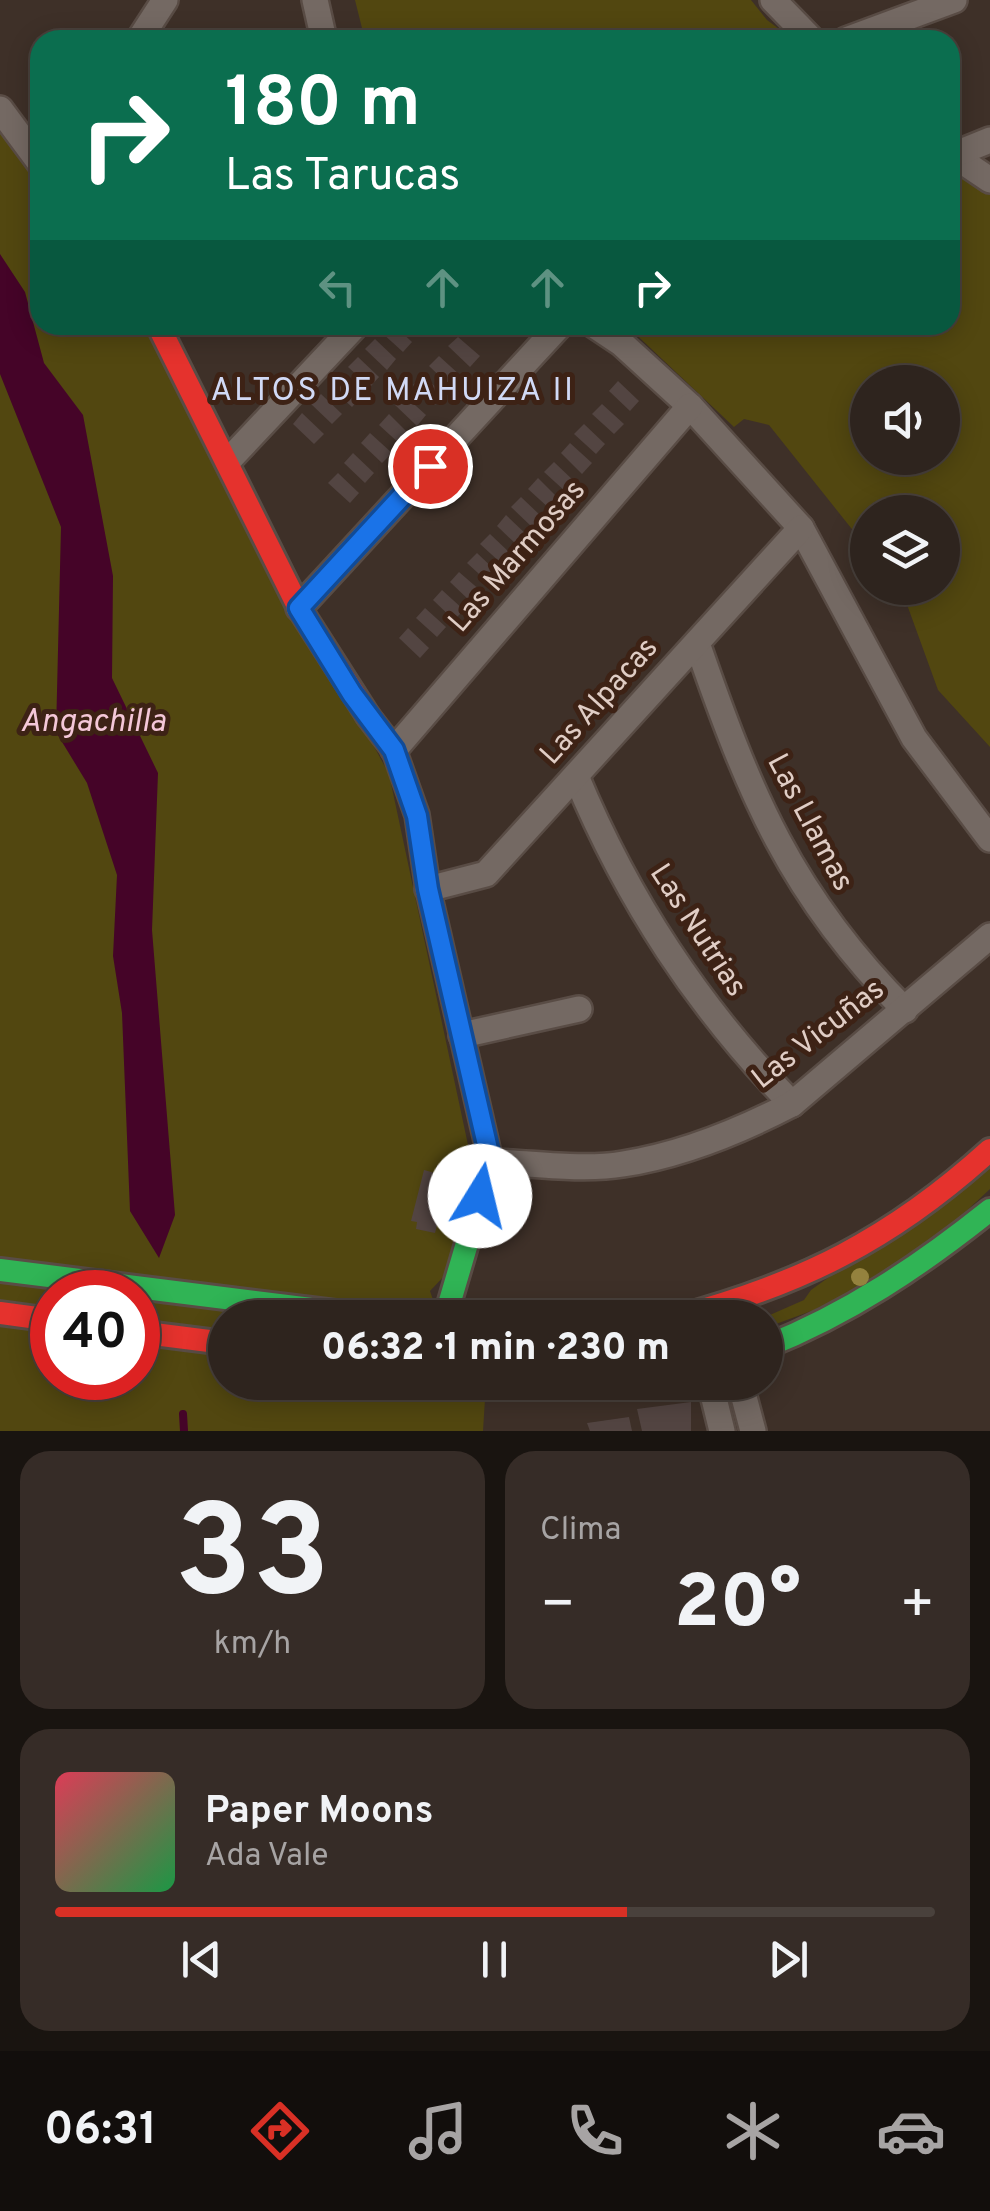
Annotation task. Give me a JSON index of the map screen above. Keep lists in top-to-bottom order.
{
  "streets": {
    "street": [
      "Las Marmosas",
      "Las Alpacas",
      "Las Llamas",
      "Las Nutrias",
      "Las Vicuñas"
    ]
  },
  "crossings": [
    ["Las Alpacas", "Las Llamas"],
    ["Las Alpacas", "Las Nutrias"],
    ["Las Llamas", "Las Vicuñas"],
    ["Las Nutrias", "Las Vicuñas"]
  ],
  "districts": ["ALTOS DE MAHUIZA II"],
  "water": ["Angachilla"],
  "page": {
    "turn": ["180 m", "Las Tarucas"],
    "limit": "40",
    "trip": "06:32 · 1 min · 230 m",
    "tile": [
      ["33", "km/h"],
      "Clima"
    ],
    "heat": ["−", "20°", "+"],
    "song": ["Paper Moons", "Ada Vale"],
    "tabs": "06:31"
  }
}
